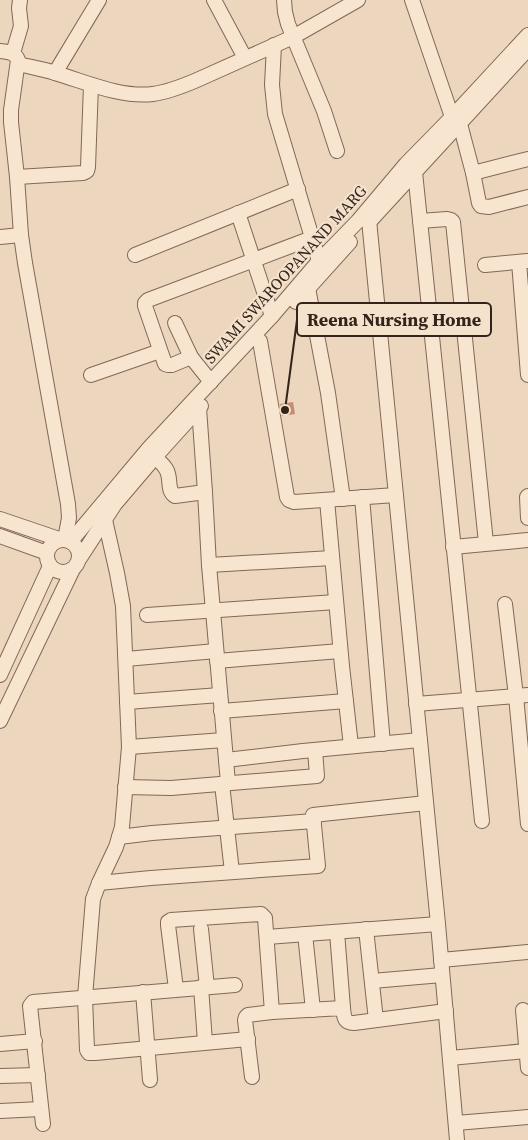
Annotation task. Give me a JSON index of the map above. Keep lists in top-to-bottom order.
{
  "streets": {
    "street": ["SWAMI SWAROOPANAND MARG"]
  },
  "places": ["Reena Nursing Home"]
}
